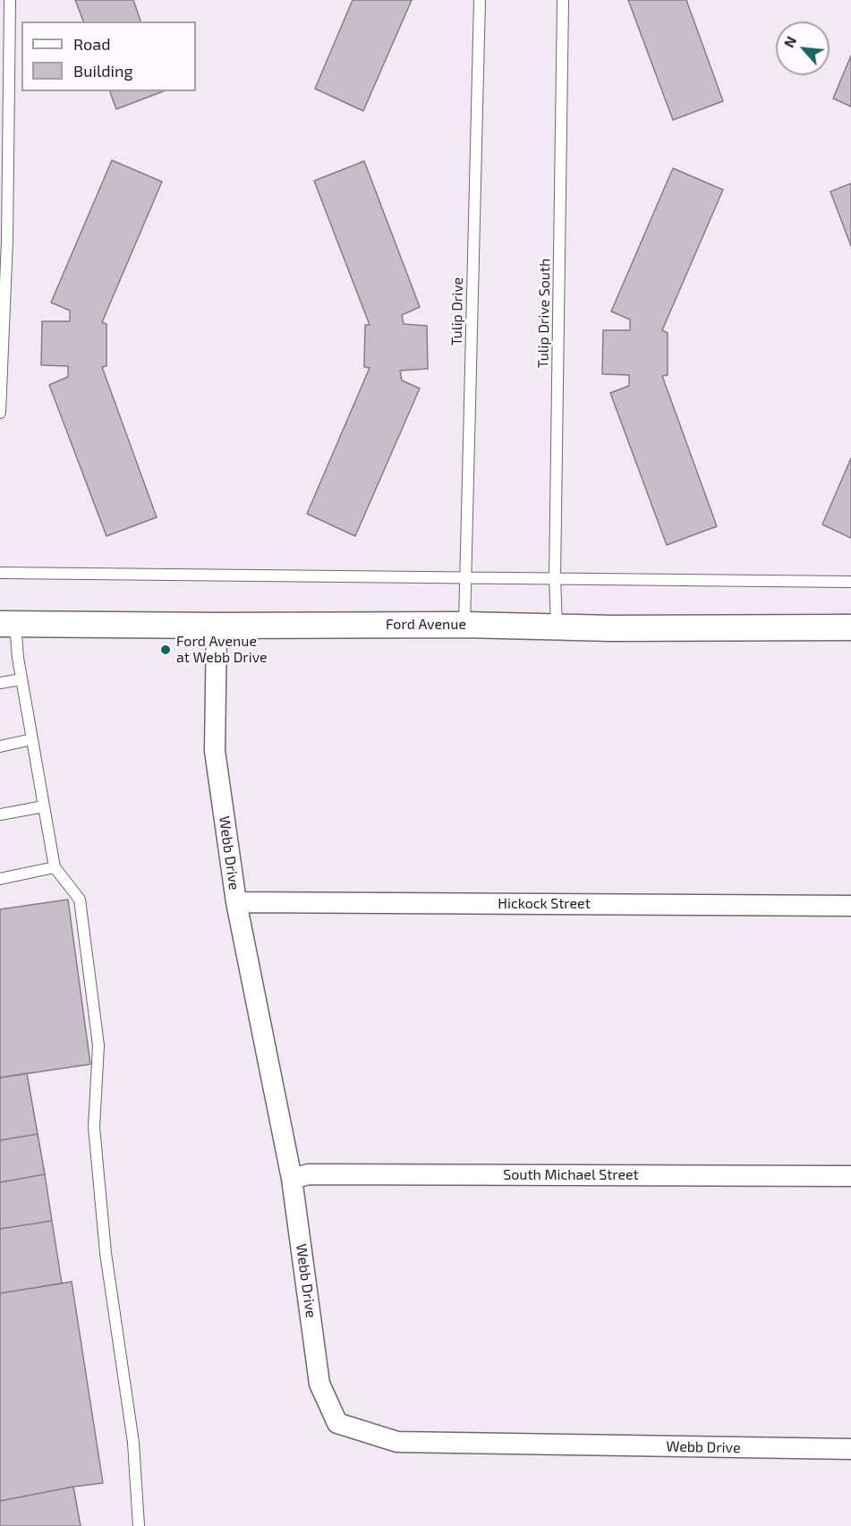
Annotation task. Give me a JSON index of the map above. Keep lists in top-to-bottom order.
{
  "streets": {
    "street": [
      "Ford Avenue",
      "Webb Drive",
      "Hickock Street",
      "South Michael Street"
    ],
    "lane": ["Tulip Drive", "Tulip Drive South"]
  },
  "crossings": [
    ["Tulip Drive", "Ford Avenue"],
    ["Tulip Drive South", "Ford Avenue"],
    ["Ford Avenue", "Webb Drive"],
    ["Webb Drive", "Hickock Street"],
    ["Webb Drive", "South Michael Street"]
  ],
  "places": ["Ford Avenue at Webb Drive"],
  "legend": ["Road", "Building"],
  "north": "top left"
}
